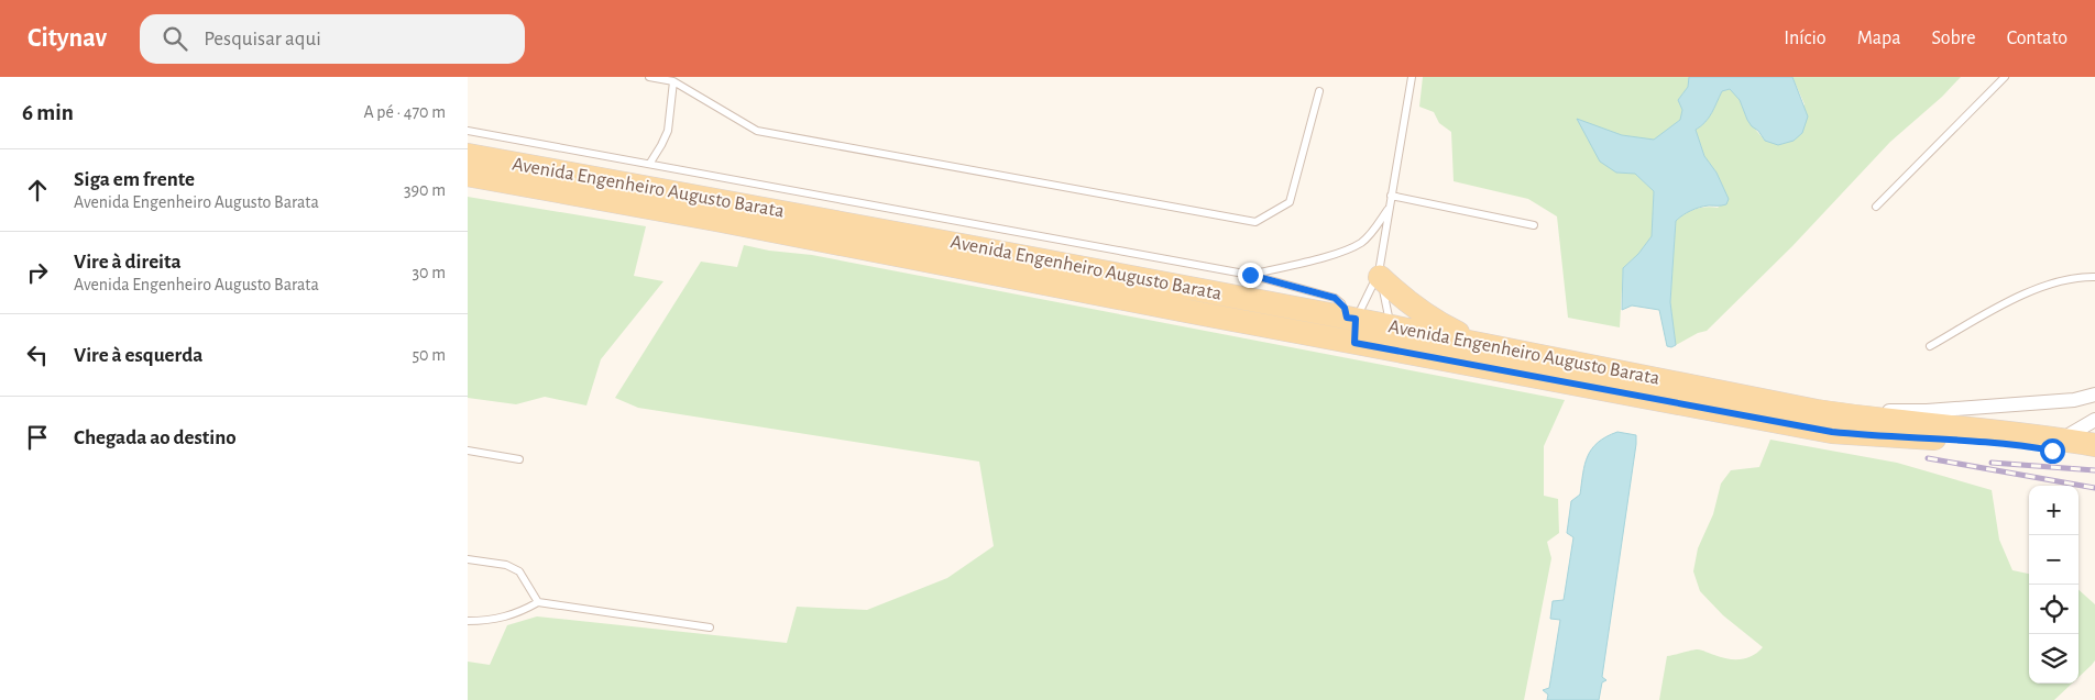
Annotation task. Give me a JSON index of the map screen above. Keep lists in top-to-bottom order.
{
  "streets": {
    "main road": ["Avenida Engenheiro Augusto Barata"]
  },
  "page": {
    "header": "Citynav",
    "search": "Pesquisar aqui",
    "nav": [
      "Início",
      "Mapa",
      "Sobre",
      "Contato"
    ],
    "heading": ["6 min", "A pé · 470 m"],
    "list": [
      ["Siga em frente", "Avenida Engenheiro Augusto Barata", "390 m"],
      ["Vire à direita", "Avenida Engenheiro Augusto Barata", "30 m"],
      ["Vire à esquerda", "50 m"],
      "Chegada ao destino"
    ],
    "map_buttons": ["+", "−"]
  }
}
